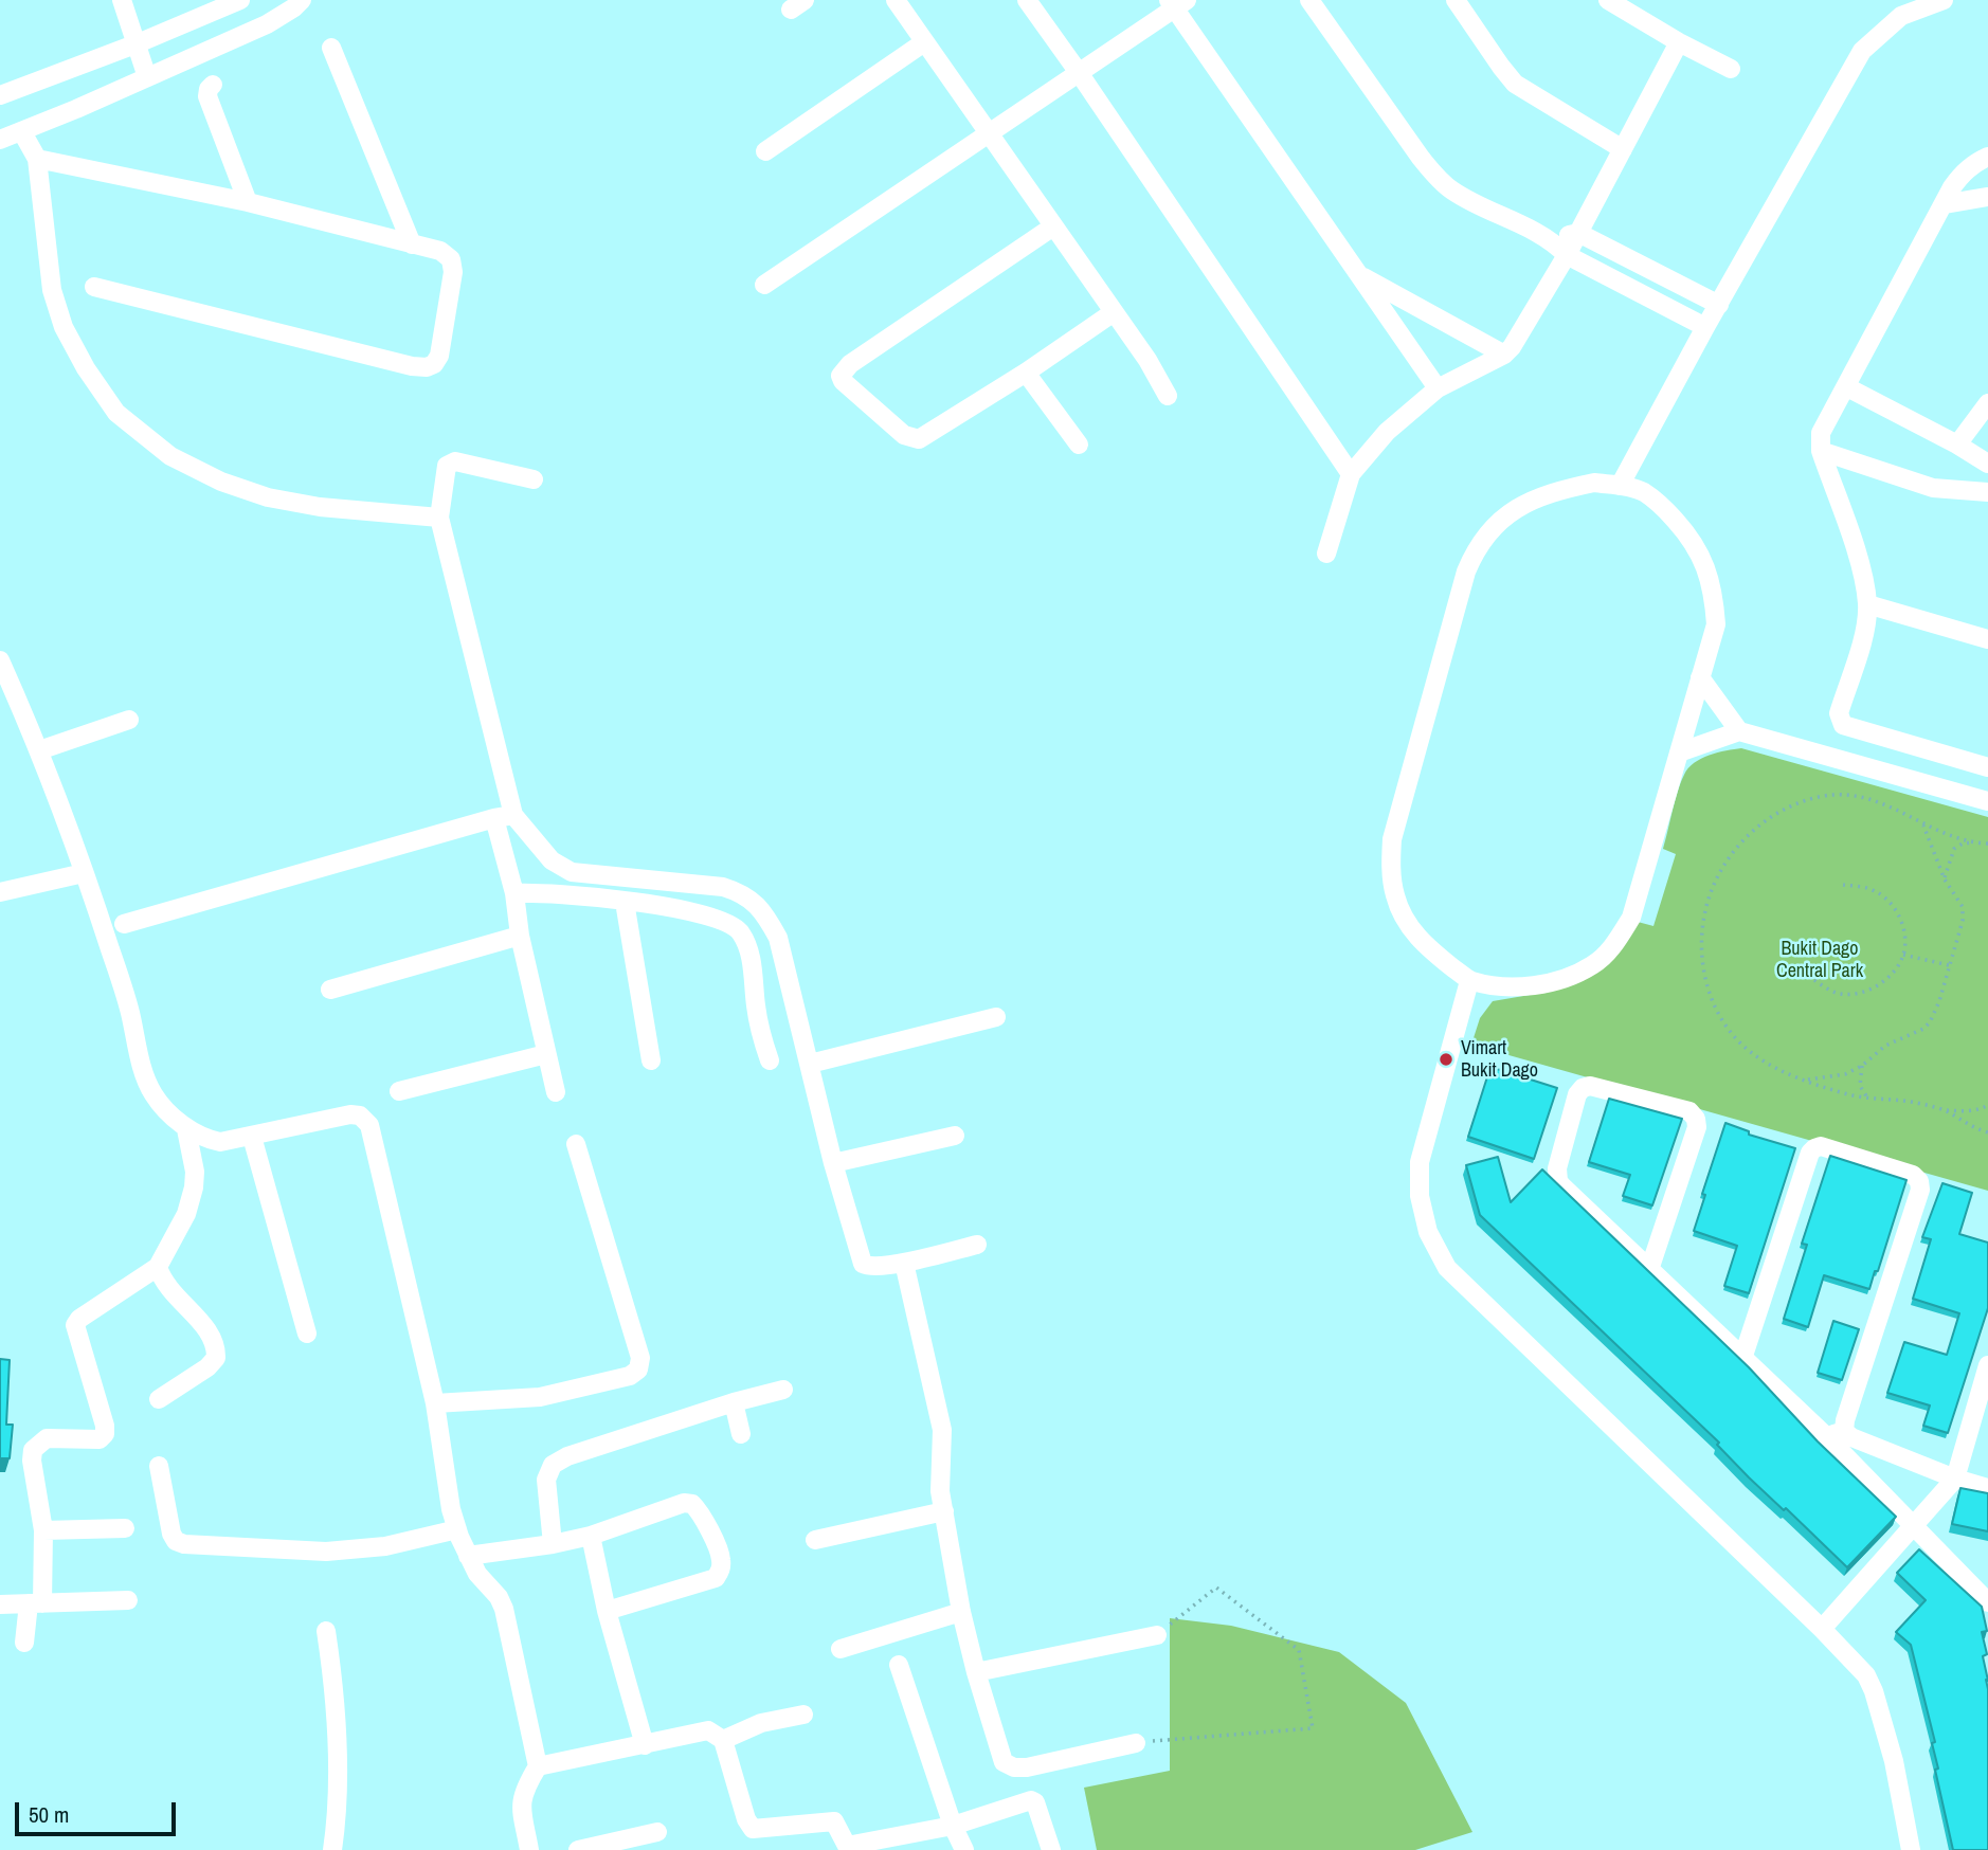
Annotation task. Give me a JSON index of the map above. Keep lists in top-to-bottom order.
{
  "parks": ["Bukit Dago Central Park"],
  "places": ["Vimart Bukit Dago"],
  "scale_bar": "50 m"
}
